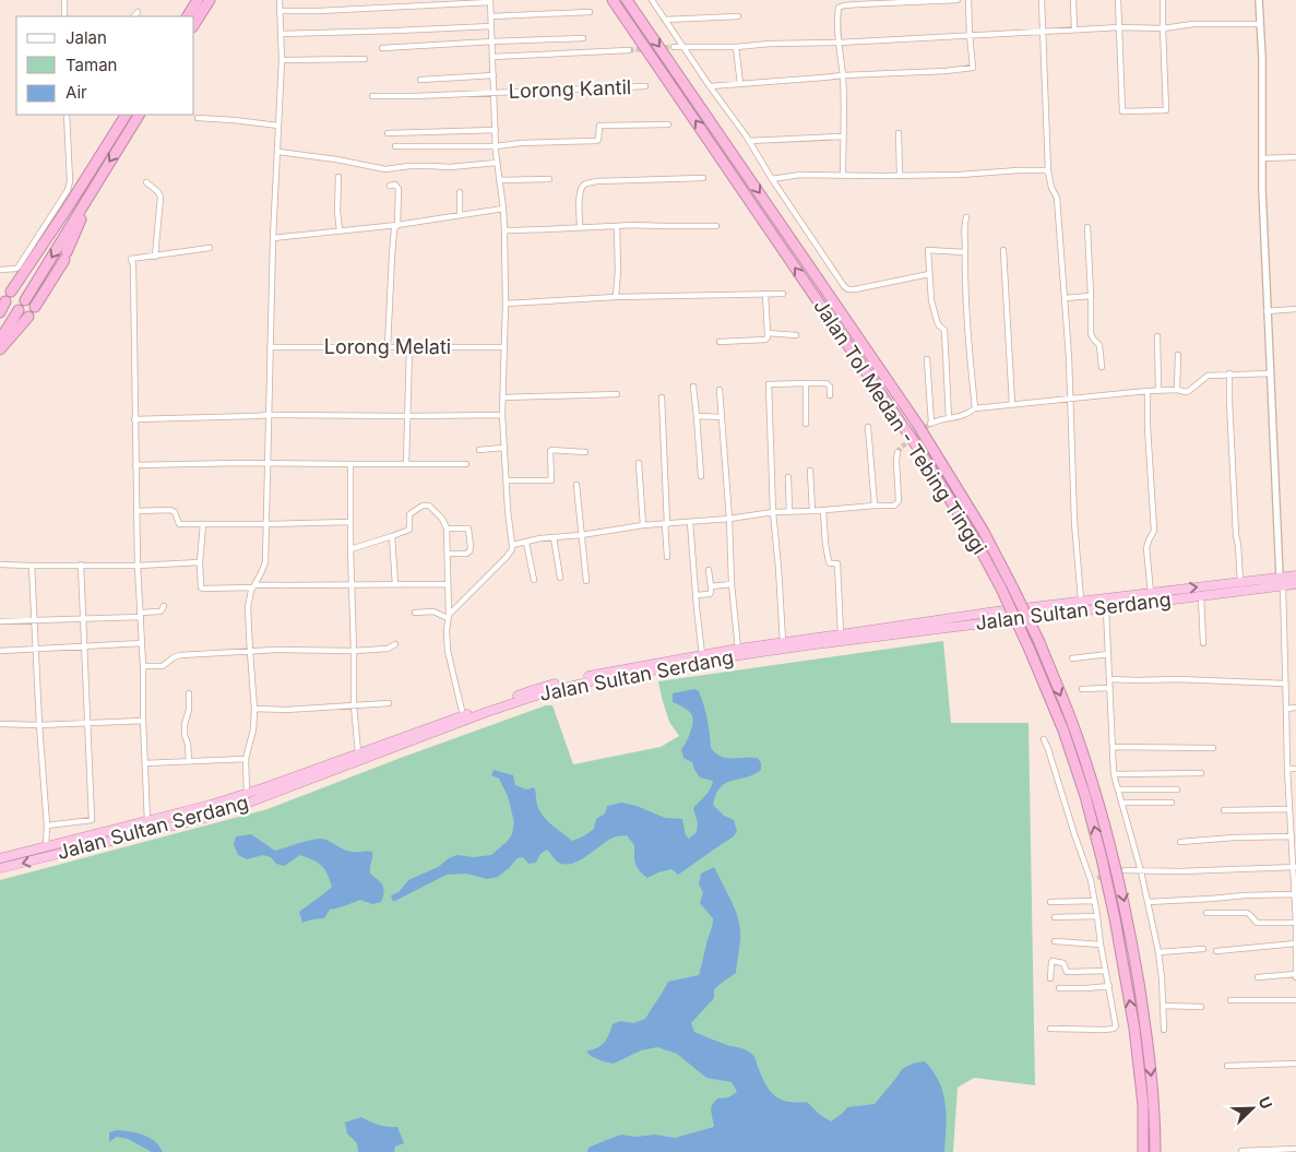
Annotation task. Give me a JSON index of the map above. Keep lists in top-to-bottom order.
{
  "streets": {
    "highway": ["Jalan Tol Medan - Tebing Tinggi", "Jalan Sultan Serdang"],
    "street": ["Lorong Kantil", "Lorong Melati"]
  },
  "legend": ["Jalan", "Taman", "Air"],
  "north": "top right"
}
